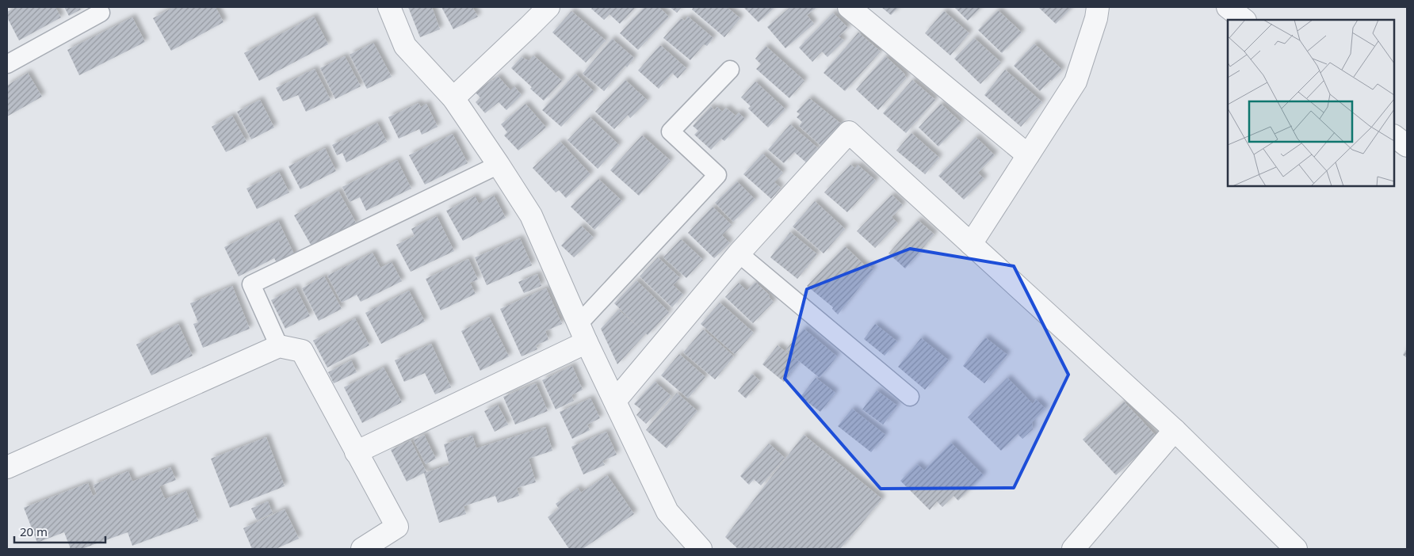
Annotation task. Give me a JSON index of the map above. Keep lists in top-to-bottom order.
{
  "scale_bar": "20 m"
}
